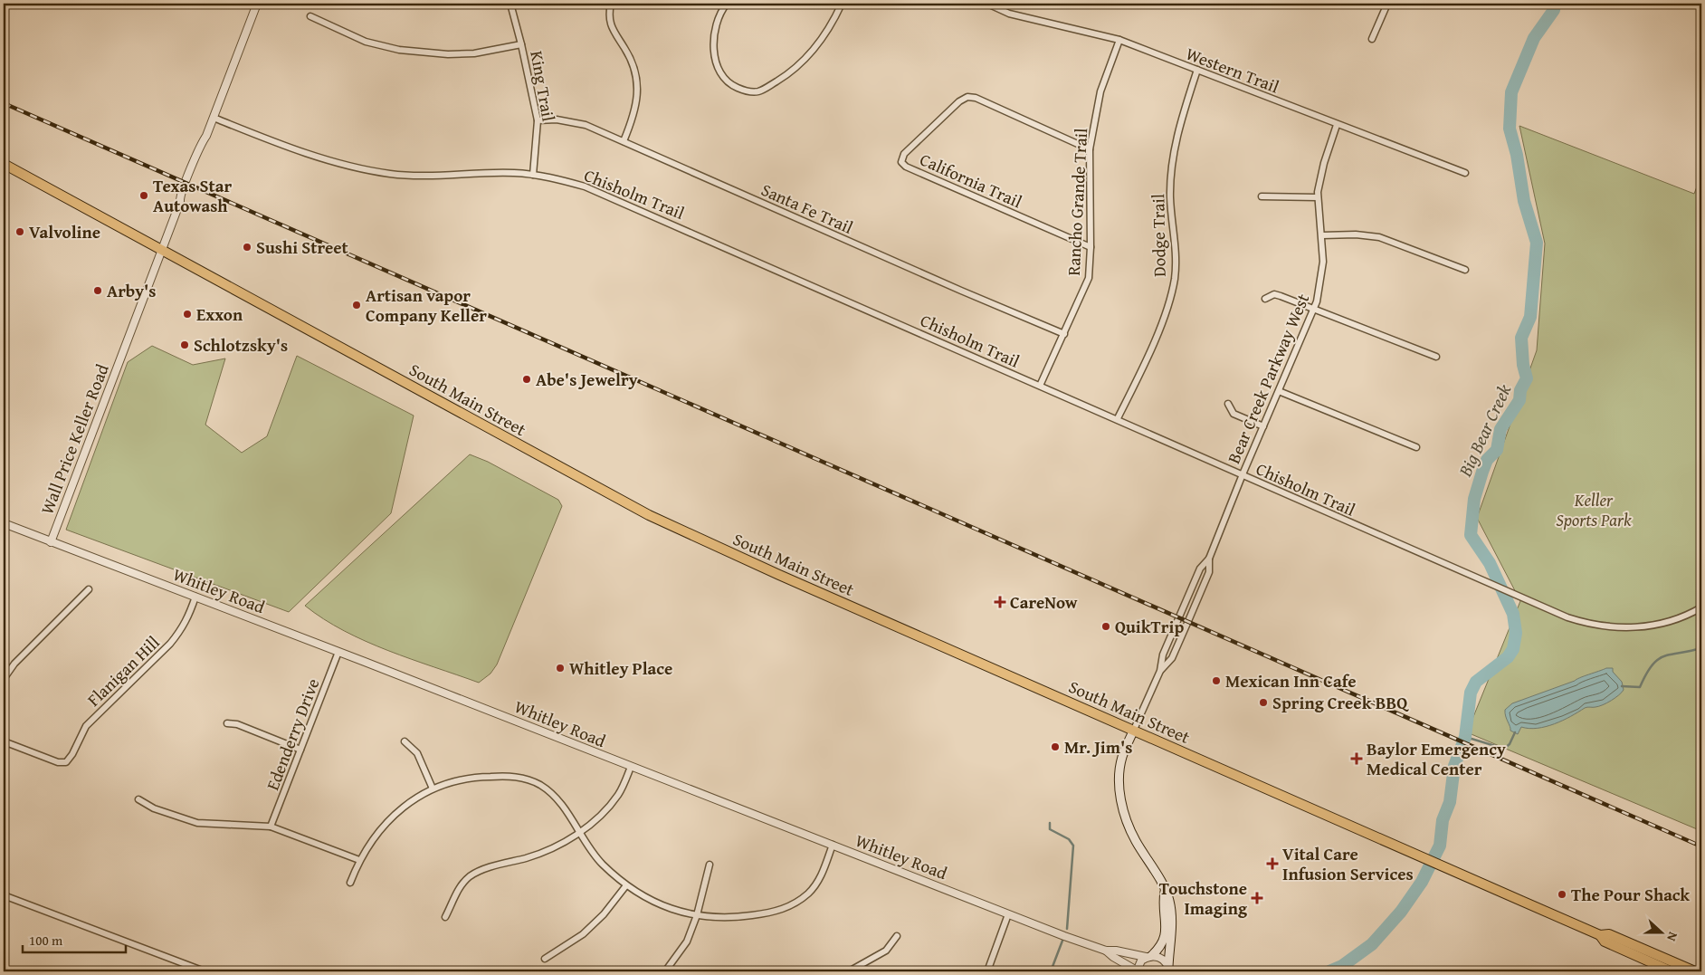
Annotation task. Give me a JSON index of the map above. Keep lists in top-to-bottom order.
{
  "streets": {
    "main road": ["South Main Street"],
    "street": [
      "Western Trail",
      "King Trail",
      "California Trail",
      "Chisholm Trail",
      "Rancho Grande Trail",
      "Santa Fe Trail",
      "Dodge Trail",
      "Bear Creek Parkway West",
      "Wall Price Keller Road",
      "Whitley Road",
      "Flanigan Hill",
      "Edenderry Drive"
    ]
  },
  "crossings": [
    ["Western Trail", "Rancho Grande Trail"],
    ["Western Trail", "Dodge Trail"],
    ["Western Trail", "Bear Creek Parkway West"],
    ["King Trail", "Chisholm Trail"],
    ["King Trail", "Santa Fe Trail"],
    ["California Trail", "Rancho Grande Trail"],
    ["Chisholm Trail", "Rancho Grande Trail"],
    ["Chisholm Trail", "Dodge Trail"],
    ["Chisholm Trail", "Bear Creek Parkway West"],
    ["Chisholm Trail", "Wall Price Keller Road"],
    ["Rancho Grande Trail", "Santa Fe Trail"],
    ["Bear Creek Parkway West", "South Main Street"],
    ["South Main Street", "Wall Price Keller Road"],
    ["Wall Price Keller Road", "Whitley Road"],
    ["Whitley Road", "Flanigan Hill"],
    ["Whitley Road", "Edenderry Drive"]
  ],
  "water": ["Big Bear Creek"],
  "parks": ["Keller Sports Park"],
  "places": {
    "other": [
      "Texas Star Autowash",
      "Valvoline",
      "Sushi Street",
      "Arby's",
      "Artisan vapor Company Keller",
      "Exxon",
      "Schlotzsky's",
      "Abe's Jewelry",
      "QuikTrip",
      "Whitley Place",
      "Mexican Inn Cafe",
      "Spring Creek BBQ",
      "Mr. Jim's",
      "The Pour Shack"
    ],
    "health": [
      "CareNow",
      "Baylor Emergency Medical Center",
      "Vital Care Infusion Services",
      "Touchstone Imaging"
    ]
  },
  "scale_bar": "100 m",
  "north": "right"
}
